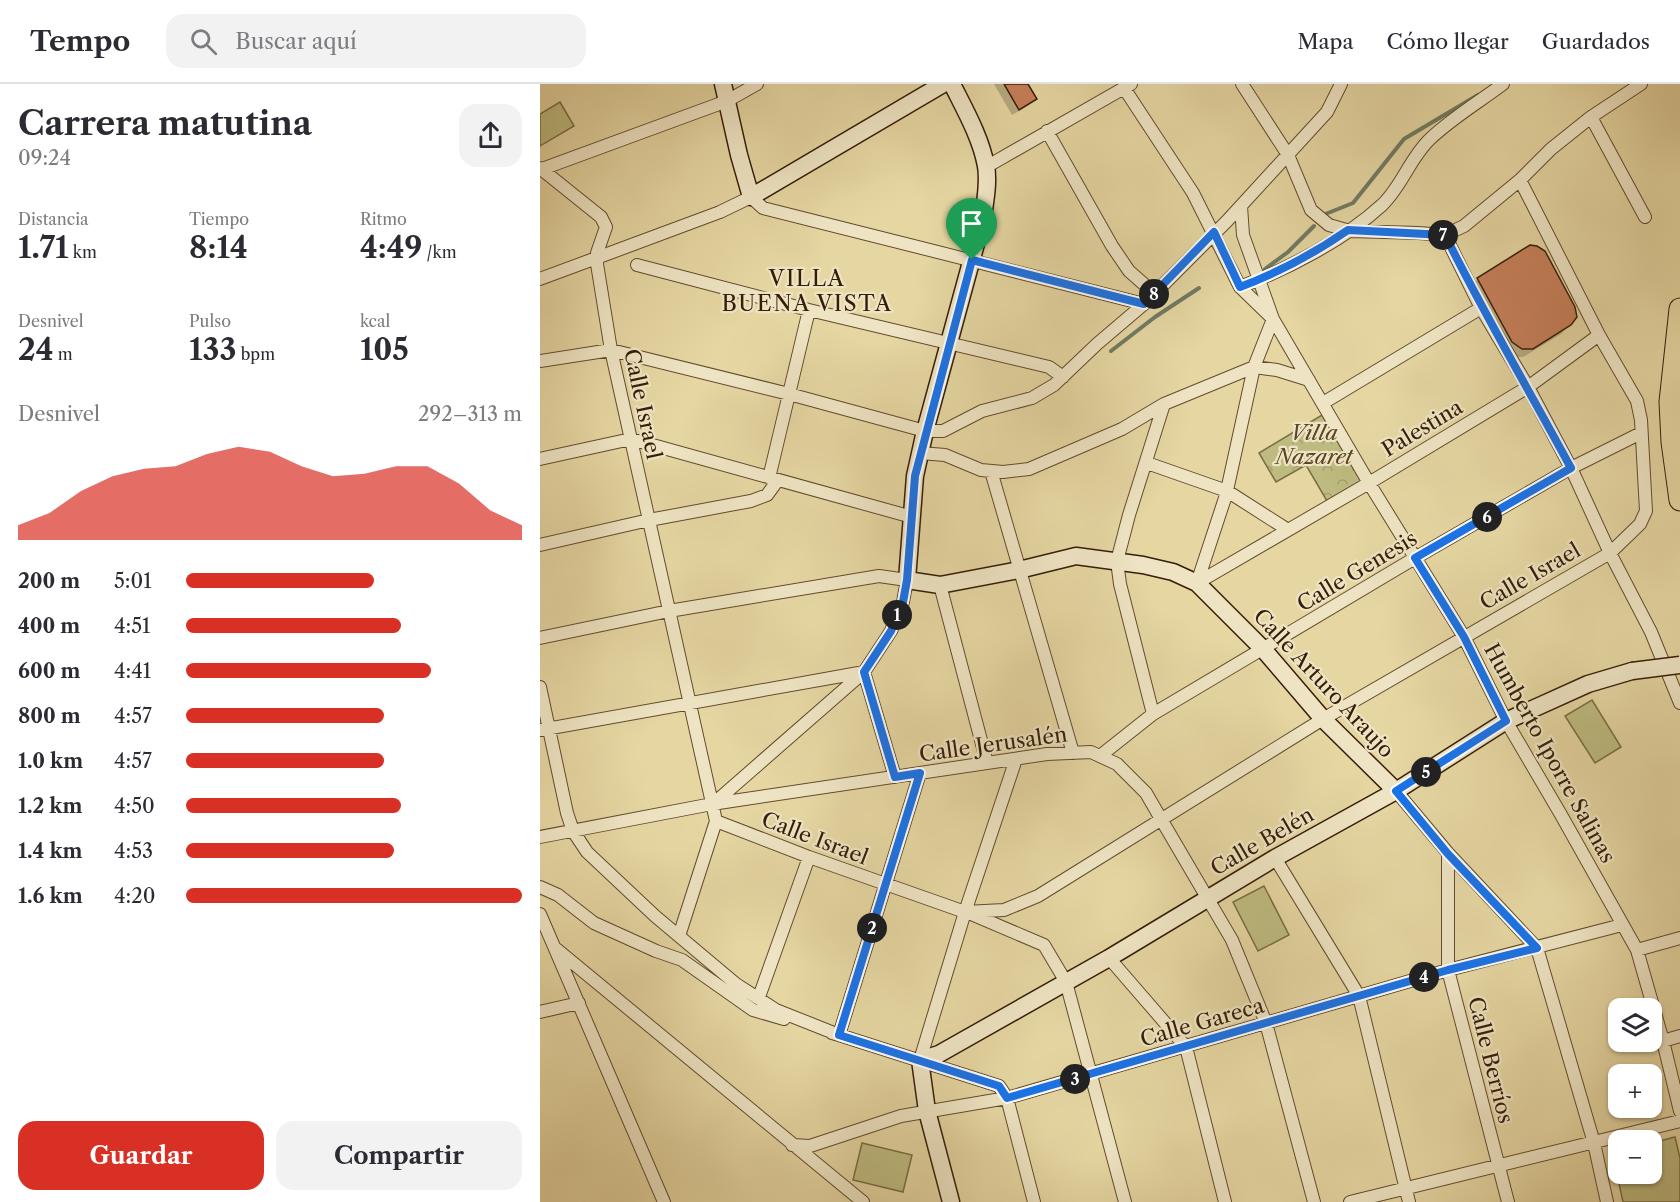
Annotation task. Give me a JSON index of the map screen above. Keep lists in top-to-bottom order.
{
  "streets": {
    "street": [
      "Calle Israel",
      "Palestina",
      "Calle Genesis",
      "Calle Arturo Araujo",
      "Calle Jerusalén",
      "Humberto Iporre Salinas",
      "Calle Belén",
      "Calle Gareca",
      "Calle Berríos"
    ]
  },
  "crossings": [
    ["Calle Israel", "Calle Genesis"],
    ["Calle Israel", "Calle Arturo Araujo"],
    ["Calle Israel", "Calle Jerusalén"],
    ["Calle Israel", "Humberto Iporre Salinas"],
    ["Palestina", "Calle Arturo Araujo"],
    ["Palestina", "Humberto Iporre Salinas"],
    ["Calle Genesis", "Calle Arturo Araujo"],
    ["Calle Genesis", "Calle Jerusalén"],
    ["Calle Genesis", "Humberto Iporre Salinas"],
    ["Calle Arturo Araujo", "Calle Belén"],
    ["Calle Arturo Araujo", "Calle Gareca"],
    ["Calle Arturo Araujo", "Calle Berríos"],
    ["Calle Jerusalén", "Calle Belén"],
    ["Calle Jerusalén", "Calle Gareca"],
    ["Humberto Iporre Salinas", "Calle Belén"],
    ["Humberto Iporre Salinas", "Calle Gareca"],
    ["Calle Gareca", "Calle Berríos"]
  ],
  "districts": ["VILLA BUENA VISTA"],
  "parks": ["Villa Nazaret"],
  "page": {
    "header": "Tempo",
    "search": "Buscar aquí",
    "nav": ["Mapa", "Cómo llegar", "Guardados"],
    "heading": ["Carrera matutina", "09:24"],
    "stats": [
      ["Distancia", "1.71 km"],
      ["Tiempo", "8:14"],
      ["Ritmo", "4:49 /km"],
      ["Desnivel", "24 m"],
      ["Pulso", "133 bpm"],
      ["kcal", "105"]
    ],
    "pins": [
      "7",
      "8",
      "6",
      "1",
      "5",
      "2",
      "4",
      "3"
    ],
    "chart": ["Desnivel", "292–313 m"],
    "list": [
      {
        "name": "200 m",
        "note": "5:01"
      },
      {
        "name": "400 m",
        "note": "4:51"
      },
      {
        "name": "600 m",
        "note": "4:41"
      },
      {
        "name": "800 m",
        "note": "4:57"
      },
      {
        "name": "1.0 km",
        "note": "4:57"
      },
      {
        "name": "1.2 km",
        "note": "4:50"
      },
      {
        "name": "1.4 km",
        "note": "4:53"
      },
      {
        "name": "1.6 km",
        "note": "4:20"
      }
    ],
    "map_buttons": ["+", "−"],
    "buttons": ["Guardar", "Compartir"]
  }
}
